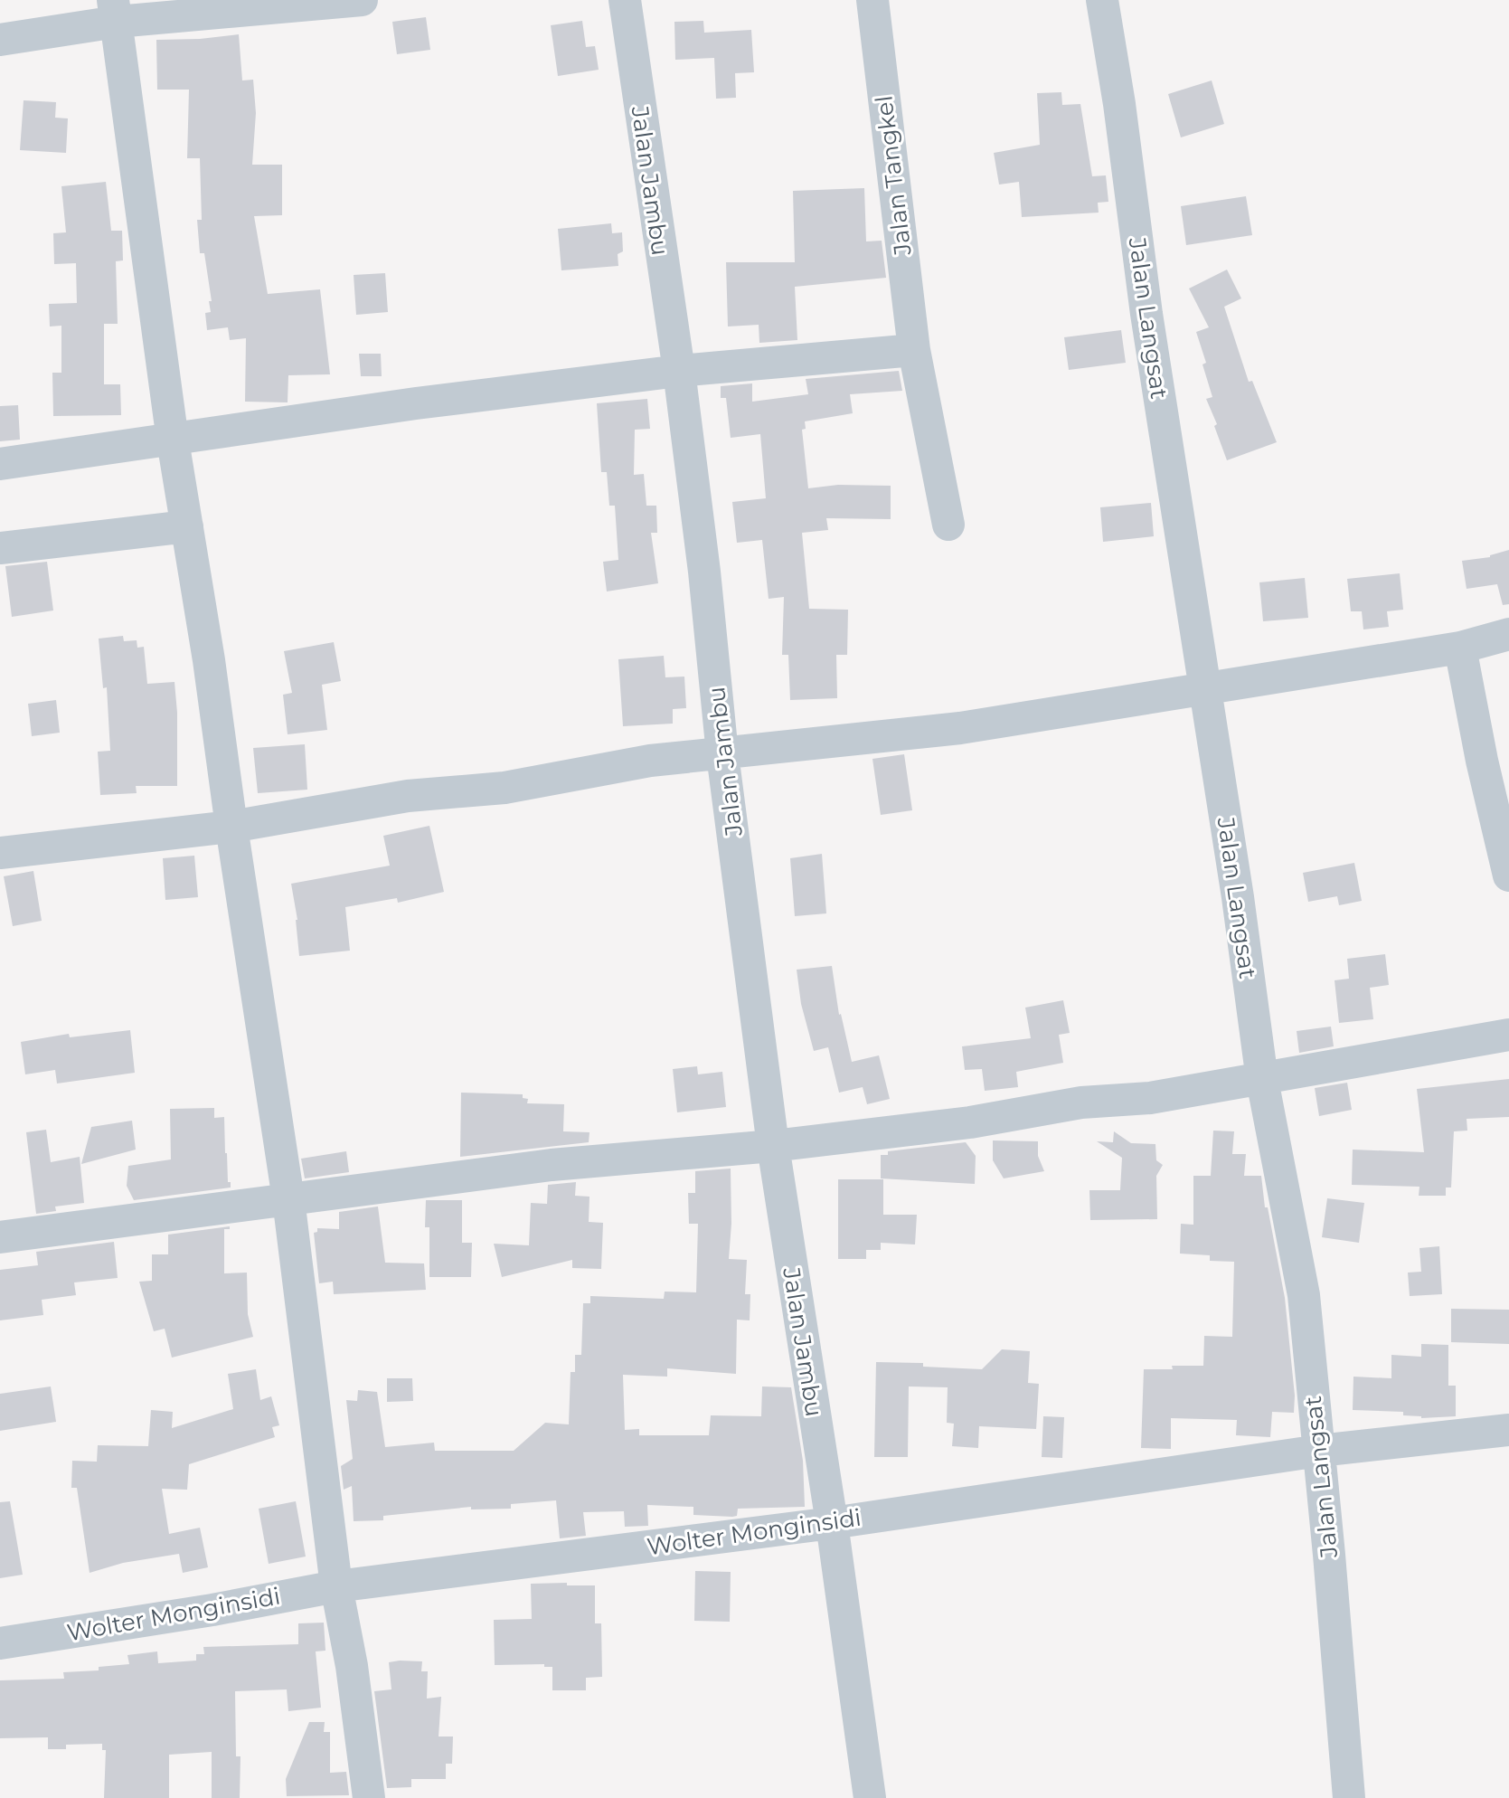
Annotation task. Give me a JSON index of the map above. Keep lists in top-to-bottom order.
{
  "streets": {
    "street": [
      "Jalan Tangkel",
      "Jalan Jambu",
      "Jalan Langsat",
      "Wolter Monginsidi"
    ]
  },
  "crossings": [
    ["Jalan Jambu", "Wolter Monginsidi"],
    ["Jalan Langsat", "Wolter Monginsidi"]
  ]
}
